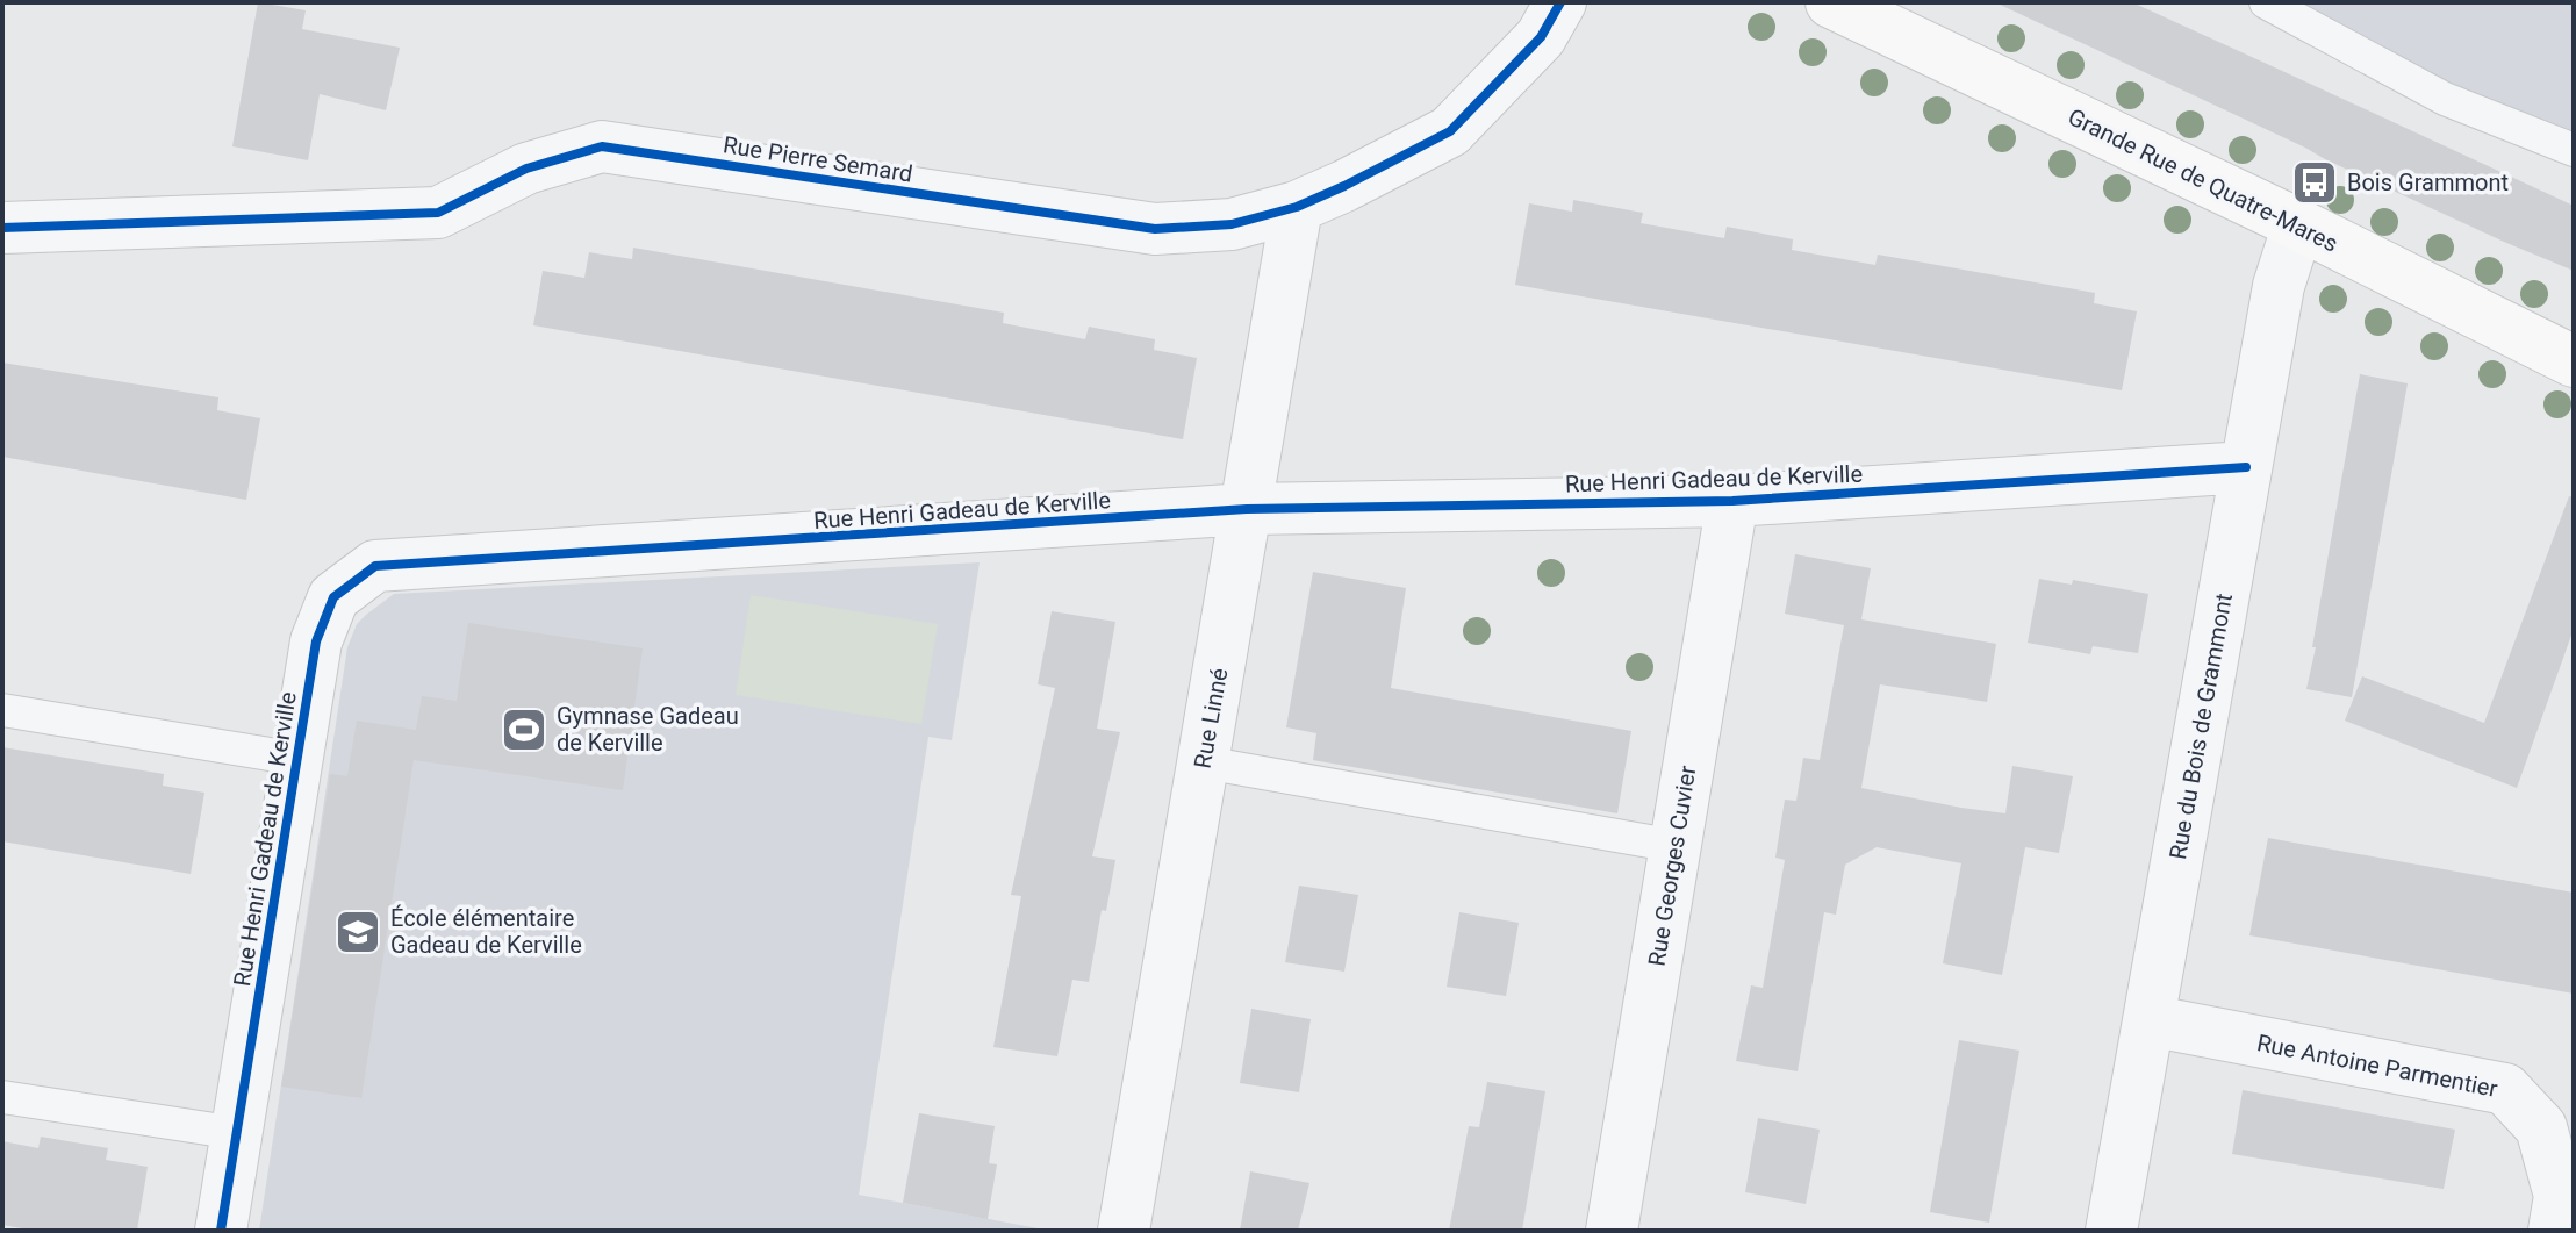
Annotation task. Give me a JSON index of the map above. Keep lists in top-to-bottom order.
{
  "streets": {
    "main road": ["Grande Rue de Quatre-Mares"],
    "street": [
      "Rue Pierre Semard",
      "Rue Henri Gadeau de Kerville",
      "Rue Linné",
      "Rue du Bois de Grammont",
      "Rue Georges Cuvier",
      "Rue Antoine Parmentier"
    ]
  },
  "crossings": [
    ["Rue Pierre Semard", "Rue Linné"],
    ["Grande Rue de Quatre-Mares", "Rue du Bois de Grammont"],
    ["Rue Henri Gadeau de Kerville", "Rue Linné"],
    ["Rue Henri Gadeau de Kerville", "Rue du Bois de Grammont"],
    ["Rue Henri Gadeau de Kerville", "Rue Georges Cuvier"],
    ["Rue du Bois de Grammont", "Rue Antoine Parmentier"]
  ],
  "places": {
    "bus stop": ["Bois Grammont"],
    "sports": ["Gymnase Gadeau de Kerville"],
    "school or university": ["École élémentaire Gadeau de Kerville"]
  }
}
